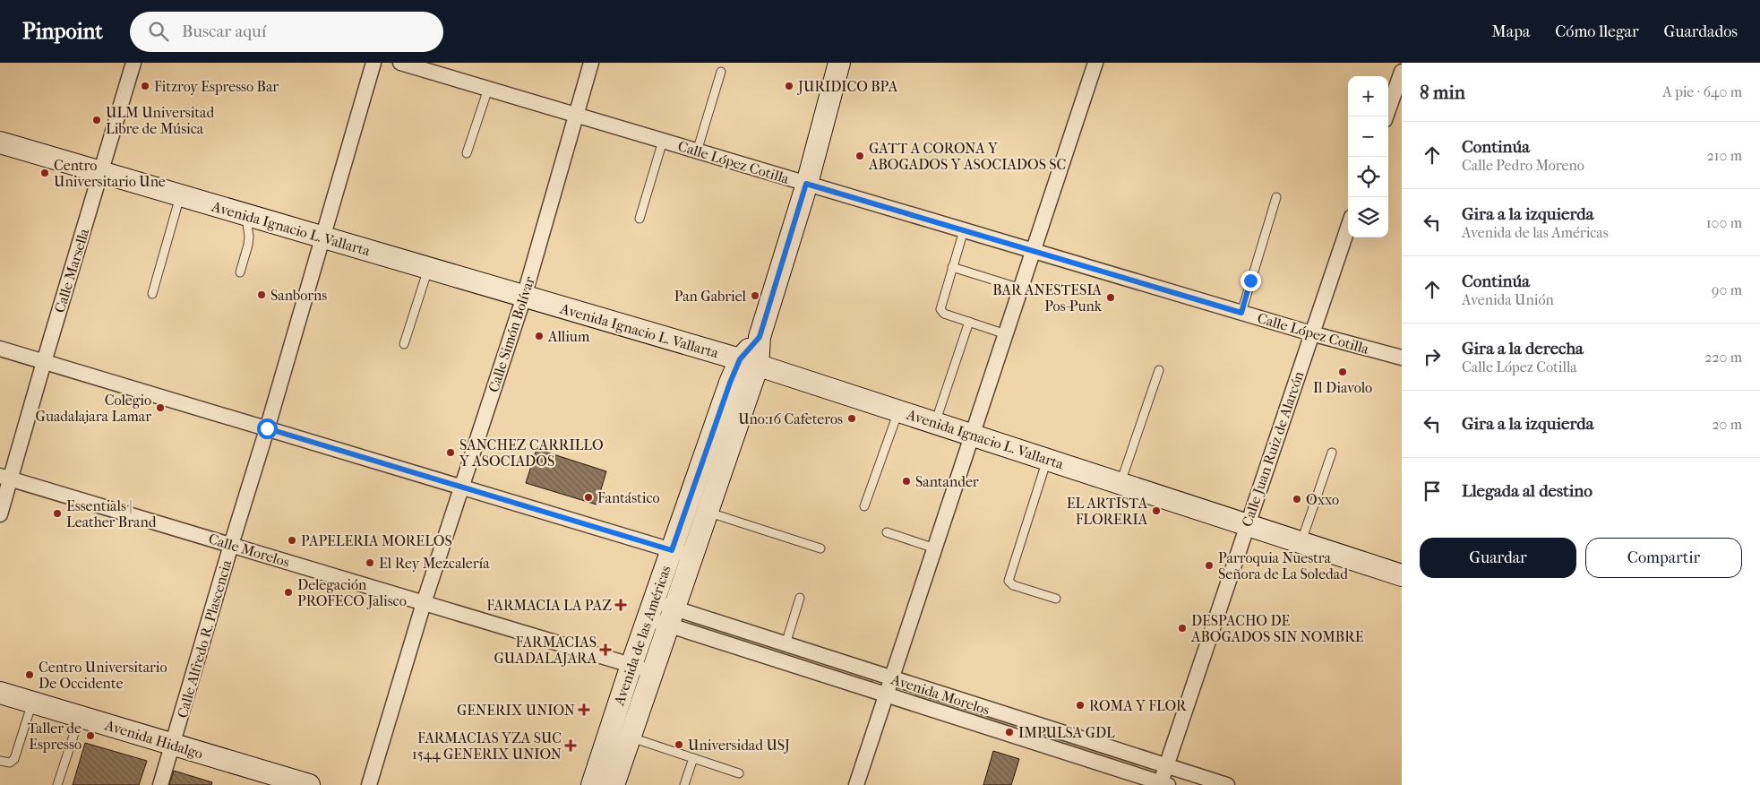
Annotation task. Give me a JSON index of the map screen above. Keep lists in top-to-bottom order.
{
  "streets": {
    "main road": ["Avenida Ignacio L. Vallarta", "Avenida de las Américas", "Avenida Hidalgo"],
    "street": [
      "Calle López Cotilla",
      "Calle Marsella",
      "Calle Simón Bolívar",
      "Calle Juan Ruiz de Alarcón",
      "Calle Morelos",
      "Calle Alfredo R. Plascencia",
      "Avenida Morelos"
    ]
  },
  "crossings": [
    ["Calle López Cotilla", "Calle Simón Bolívar"],
    ["Calle López Cotilla", "Calle Juan Ruiz de Alarcón"],
    ["Avenida Ignacio L. Vallarta", "Calle Marsella"],
    ["Avenida Ignacio L. Vallarta", "Calle Simón Bolívar"],
    ["Avenida Ignacio L. Vallarta", "Calle Juan Ruiz de Alarcón"],
    ["Avenida Ignacio L. Vallarta", "Avenida de las Américas"],
    ["Avenida Ignacio L. Vallarta", "Calle Alfredo R. Plascencia"],
    ["Calle Marsella", "Calle Morelos"],
    ["Calle Simón Bolívar", "Calle Morelos"],
    ["Calle Juan Ruiz de Alarcón", "Avenida Morelos"],
    ["Calle Morelos", "Avenida de las Américas"],
    ["Calle Morelos", "Calle Alfredo R. Plascencia"],
    ["Avenida de las Américas", "Avenida Morelos"],
    ["Calle Alfredo R. Plascencia", "Avenida Hidalgo"]
  ],
  "places": {
    "other": [
      "Fitzroy Espresso Bar",
      "JURIDICO BPA",
      "ULM Universitad Libre de Música",
      "GATT A CORONA Y ABOGADOS Y ASOCIADOS SC",
      "Centro Universitario Une",
      "Sanborns",
      "Pan Gabriel",
      "BAR ANESTESIA Pos-Punk",
      "Allium",
      "Il Diavolo",
      "Colegio Guadalajara Lamar",
      "Uno:16 Cafeteros",
      "SANCHEZ CARRILLO Y ASOCIADOS",
      "Santander",
      "Fantástico",
      "Oxxo",
      "EL ARTISTA FLORERIA",
      "Essentials | Leather Brand",
      "PAPELERIA MORELOS",
      "El Rey Mezcalería",
      "Parroquia Nuestra Señora de La Soledad",
      "Delegación PROFECO Jalisco",
      "DESPACHO DE ABOGADOS SIN NOMBRE",
      "Centro Universitario De Occidente",
      "ROMA Y FLOR",
      "IMPULSA GDL",
      "Taller de Espresso",
      "Universidad USJ"
    ],
    "health": [
      "FARMACIA LA PAZ",
      "FARMACIAS GUADALAJARA",
      "GENERIX UNION",
      "FARMACIAS YZA SUC 1544 GENERIX UNION"
    ]
  },
  "page": {
    "header": "Pinpoint",
    "search": "Buscar aquí",
    "nav": ["Mapa", "Cómo llegar", "Guardados"],
    "heading": ["8 min", "A pie · 640 m"],
    "map_buttons": ["+", "−"],
    "list": [
      ["Continúa", "Calle Pedro Moreno", "210 m"],
      ["Gira a la izquierda", "Avenida de las Américas", "100 m"],
      ["Continúa", "Avenida Unión", "90 m"],
      ["Gira a la derecha", "Calle López Cotilla", "220 m"],
      ["Gira a la izquierda", "20 m"],
      "Llegada al destino"
    ],
    "buttons": ["Guardar", "Compartir"]
  }
}
